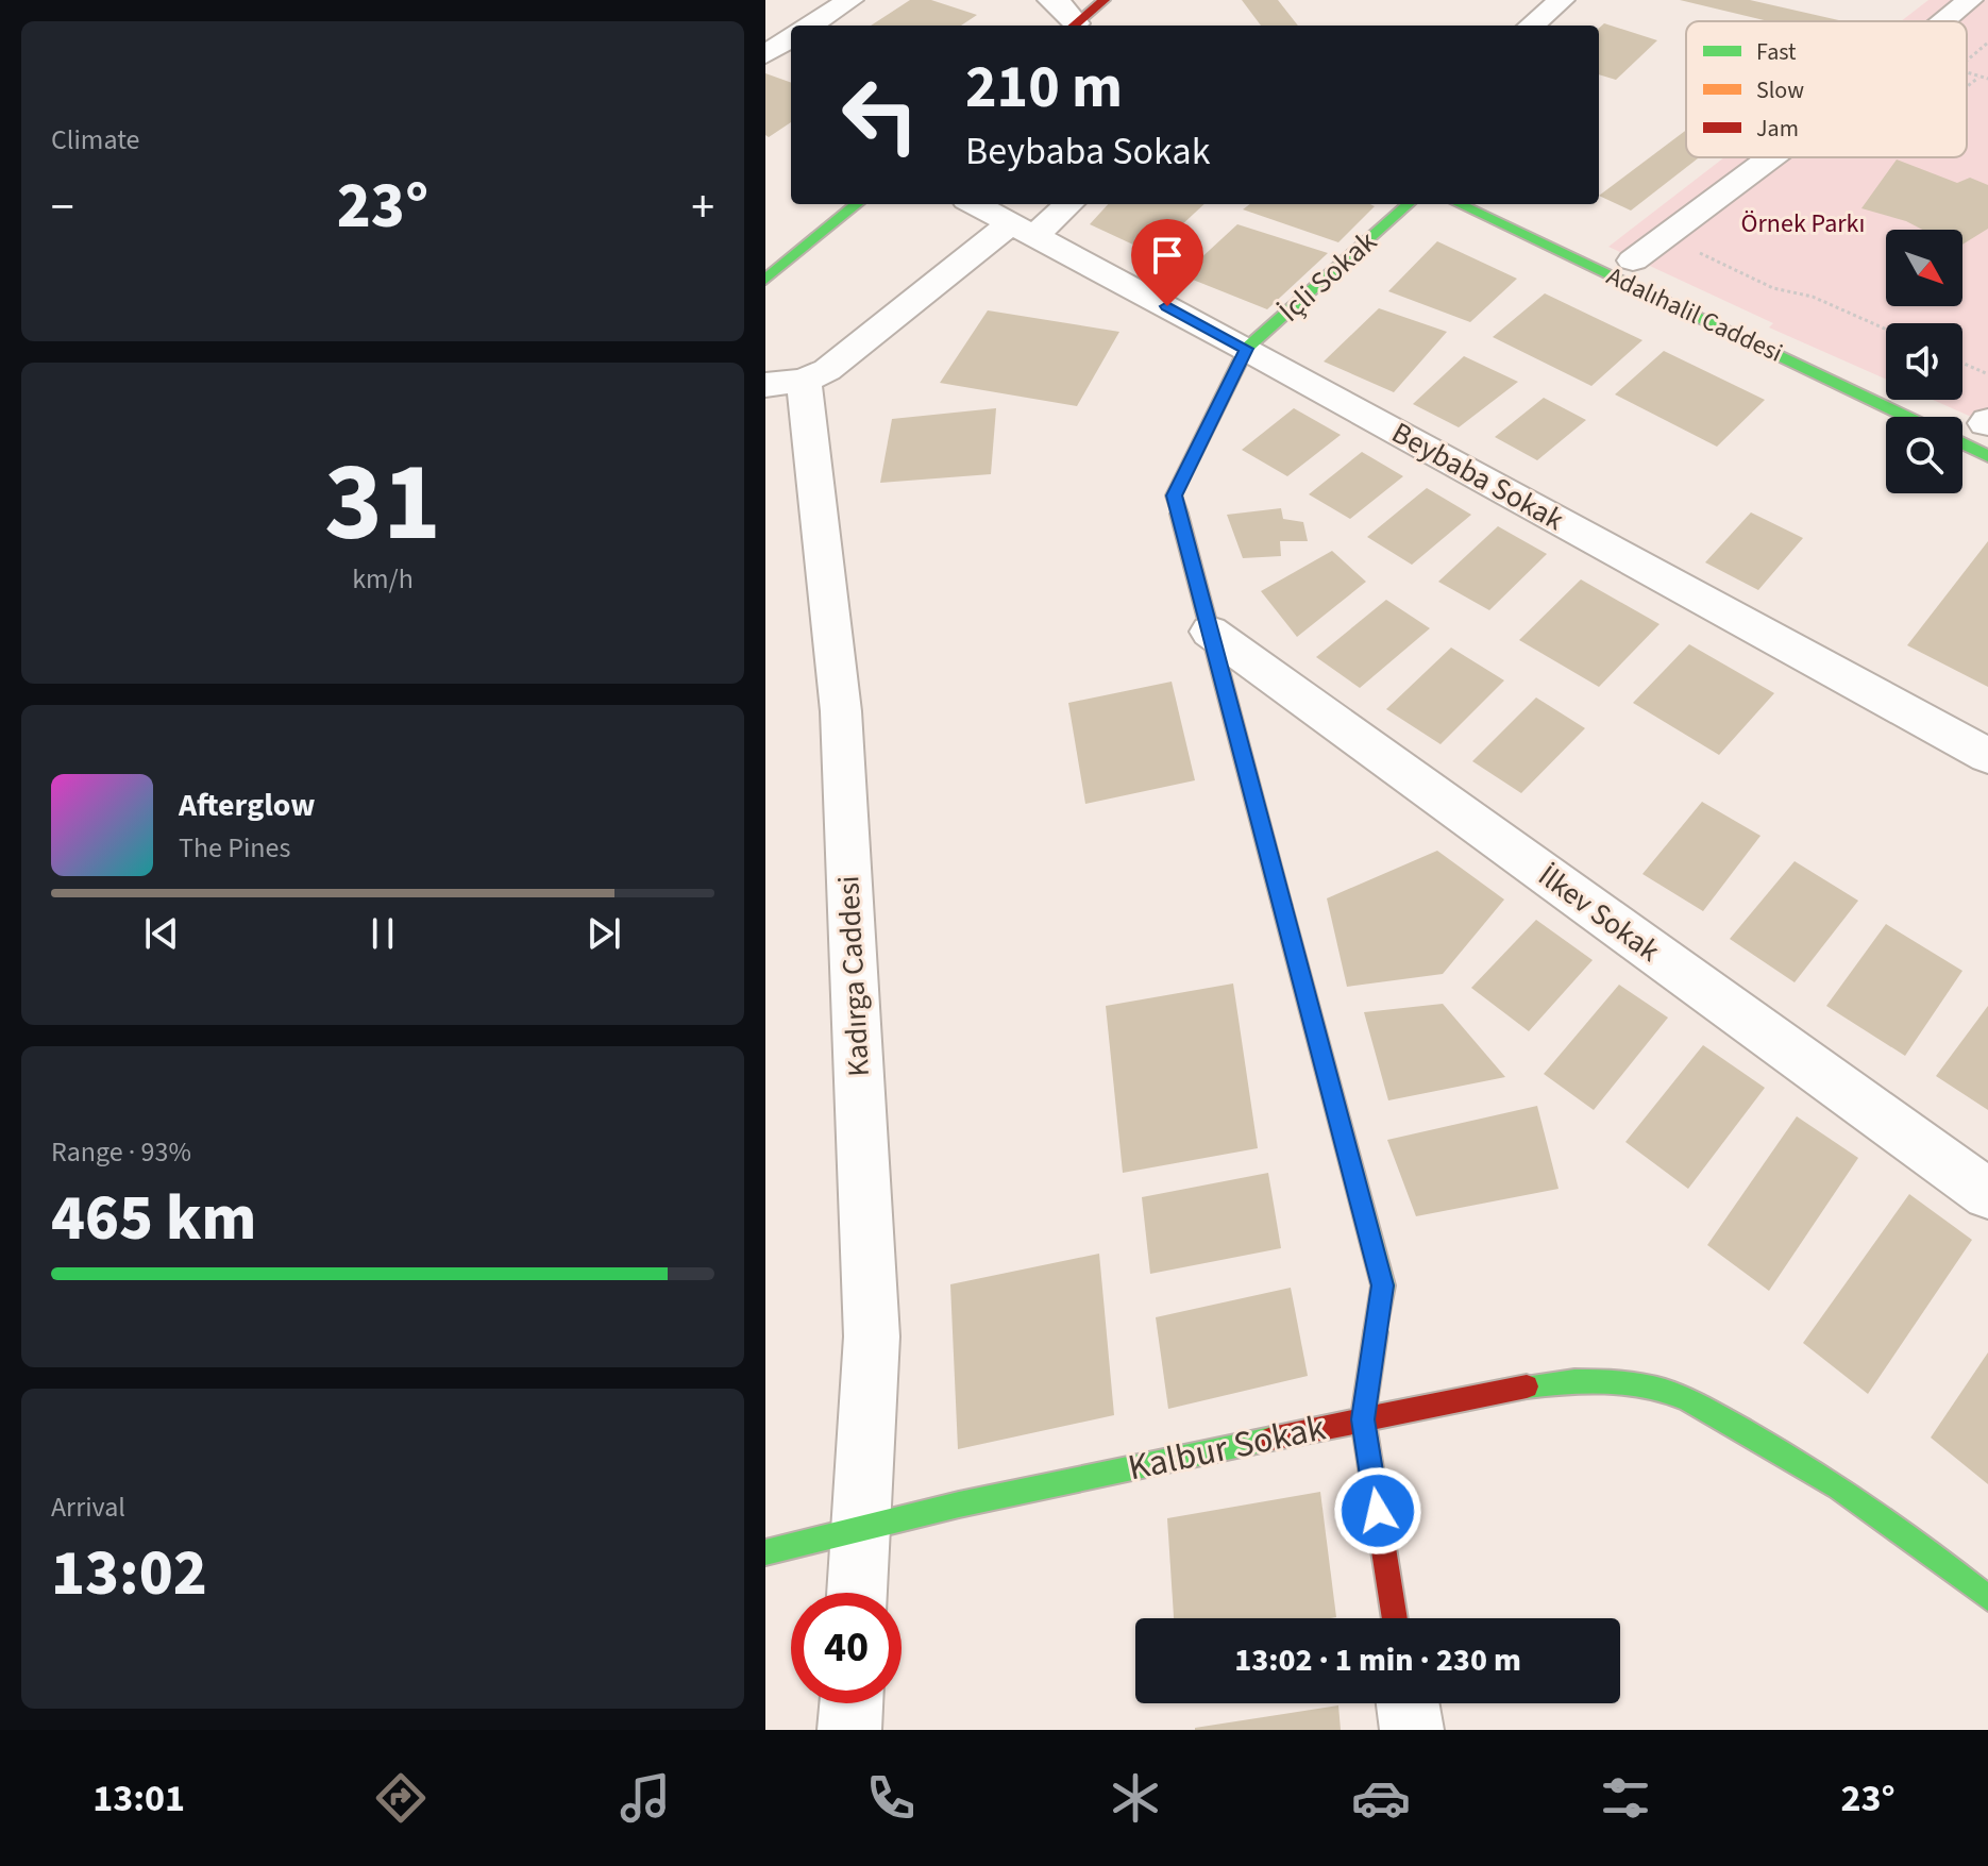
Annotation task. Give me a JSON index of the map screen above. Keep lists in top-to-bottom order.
{
  "streets": {
    "street": [
      "İçli Sokak",
      "Adalıhalil Caddesi",
      "Beybaba Sokak",
      "İlkev Sokak",
      "Kadırga Caddesi",
      "Kalbur Sokak"
    ]
  },
  "crossings": [
    ["İçli Sokak", "Beybaba Sokak"],
    ["İçli Sokak", "İlkev Sokak"],
    ["İçli Sokak", "Kalbur Sokak"],
    ["Kadırga Caddesi", "Kalbur Sokak"]
  ],
  "parks": ["Örnek Parkı"],
  "legend": ["Fast", "Slow", "Jam"],
  "north": "bottom right",
  "page": {
    "tile": [
      "Climate",
      ["31", "km/h"],
      ["Range · 93%", "465 km"],
      ["Arrival", "13:02"]
    ],
    "turn": ["210 m", "Beybaba Sokak"],
    "heat": ["−", "23°", "+"],
    "song": ["Afterglow", "The Pines"],
    "limit": "40",
    "trip": "13:02 · 1 min · 230 m",
    "tabs": ["13:01", "23°"]
  }
}
